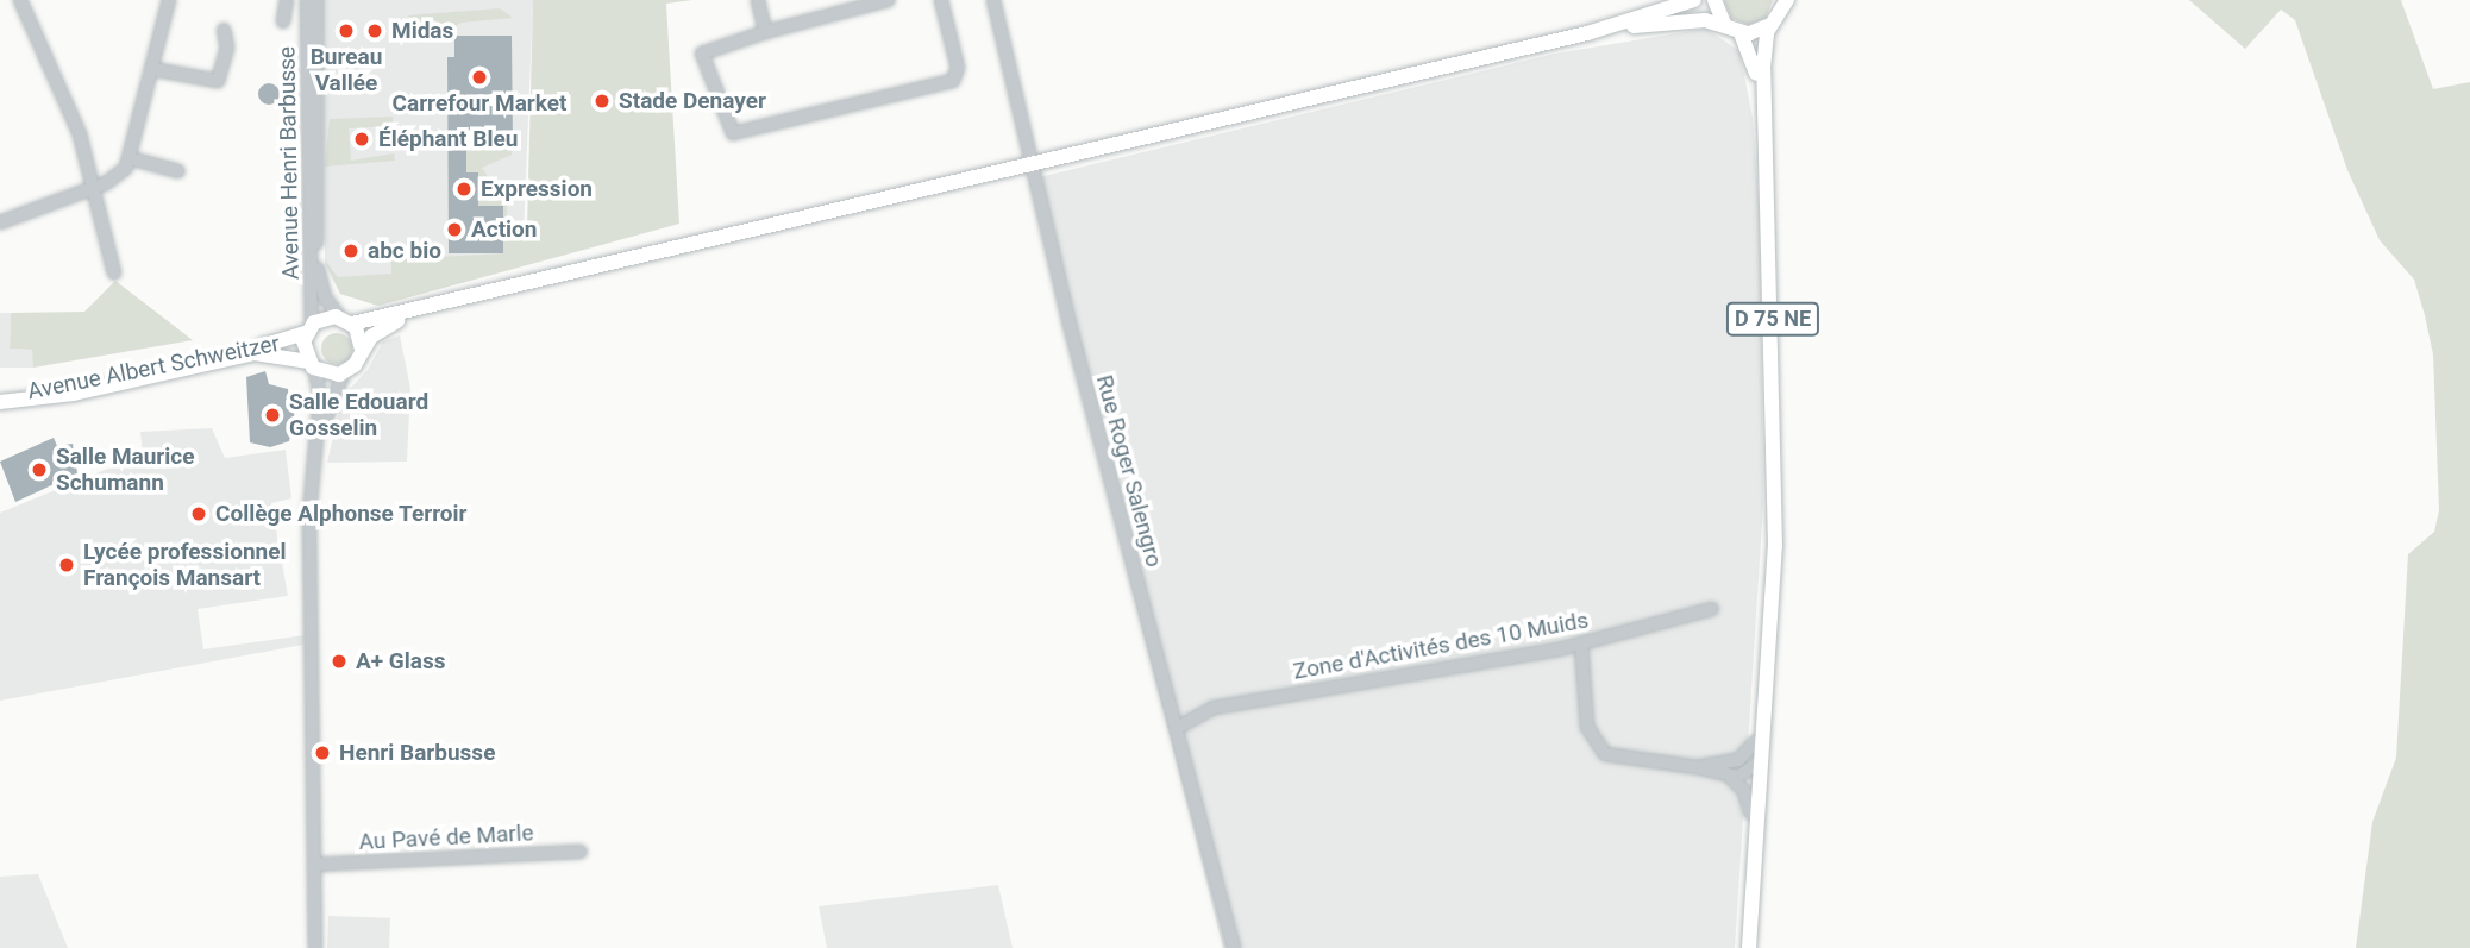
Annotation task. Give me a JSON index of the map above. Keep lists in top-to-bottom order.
{
  "streets": {
    "main road": ["D 75 NE", "Avenue Albert Schweitzer"],
    "street": [
      "Avenue Henri Barbusse",
      "Rue Roger Salengro",
      "Zone d'Activités des 10 Muids",
      "Au Pavé de Marle"
    ]
  },
  "crossings": [
    ["Avenue Henri Barbusse", "Avenue Albert Schweitzer"],
    ["Rue Roger Salengro", "Zone d'Activités des 10 Muids"]
  ],
  "places": [
    "Bureau Vallée",
    "Midas",
    "Carrefour Market",
    "Stade Denayer",
    "Éléphant Bleu",
    "Expression",
    "Action",
    "abc bio",
    "Salle Edouard Gosselin",
    "Salle Maurice Schumann",
    "Collège Alphonse Terroir",
    "Lycée professionnel François Mansart",
    "A+ Glass",
    "Henri Barbusse"
  ]
}
